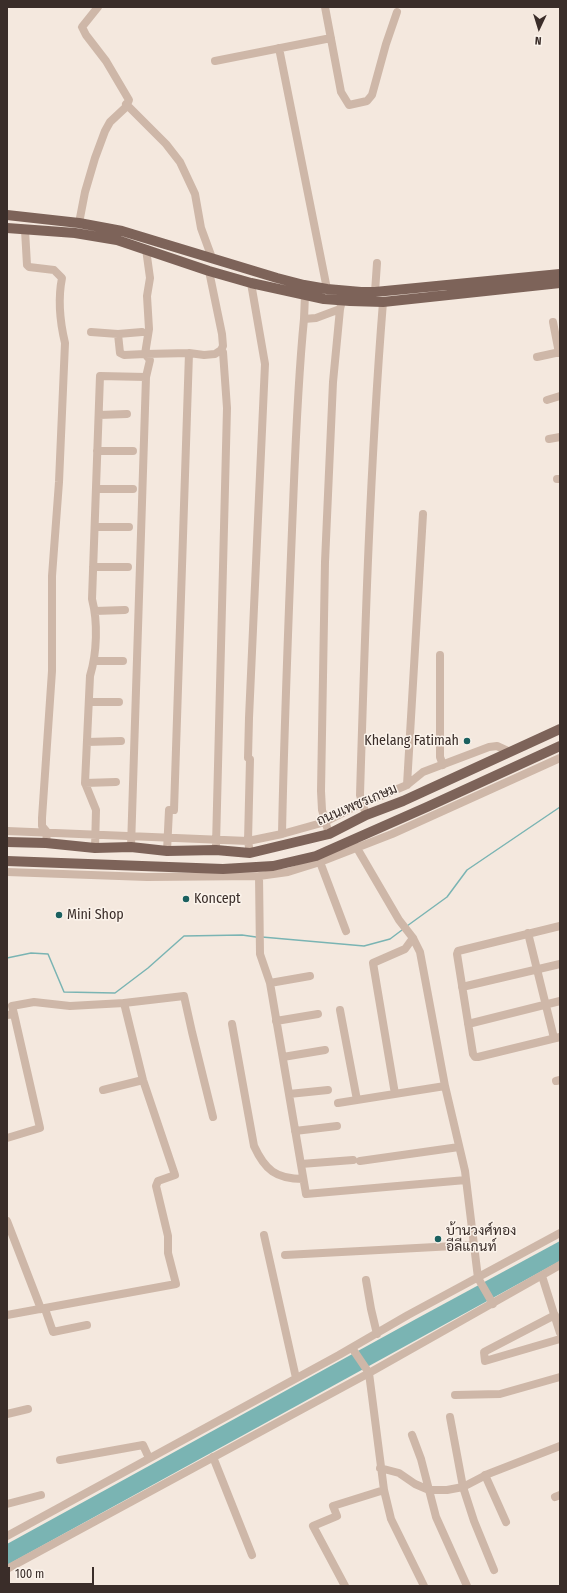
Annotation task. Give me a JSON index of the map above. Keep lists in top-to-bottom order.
{
  "streets": {
    "main road": ["ถนนเพชรเกษม"]
  },
  "places": [
    "Khelang Fatimah",
    "Koncept",
    "Mini Shop",
    "บ้านวงศ์ทอง อีลีแกนท์"
  ],
  "scale_bar": "100 m",
  "north": "bottom"
}
